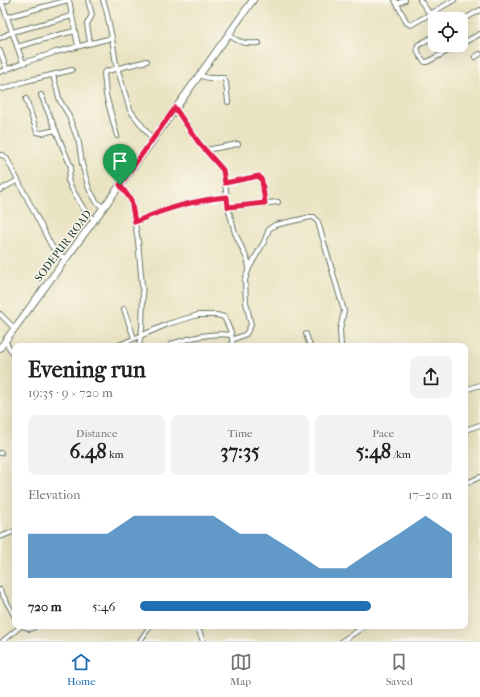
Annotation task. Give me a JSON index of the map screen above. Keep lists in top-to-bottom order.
{
  "streets": {
    "main road": ["SODEPUR ROAD"]
  },
  "page": {
    "heading": ["Evening run", "19:35 · 9 × 720 m"],
    "stats": [
      ["Distance", "6.48 km"],
      ["Time", "37:35"],
      ["Pace", "5:48 /km"]
    ],
    "chart": ["Elevation", "17–20 m"],
    "list": [
      {
        "name": "720 m",
        "note": "5:46"
      }
    ],
    "tabs": ["Home", "Map", "Saved"]
  }
}
